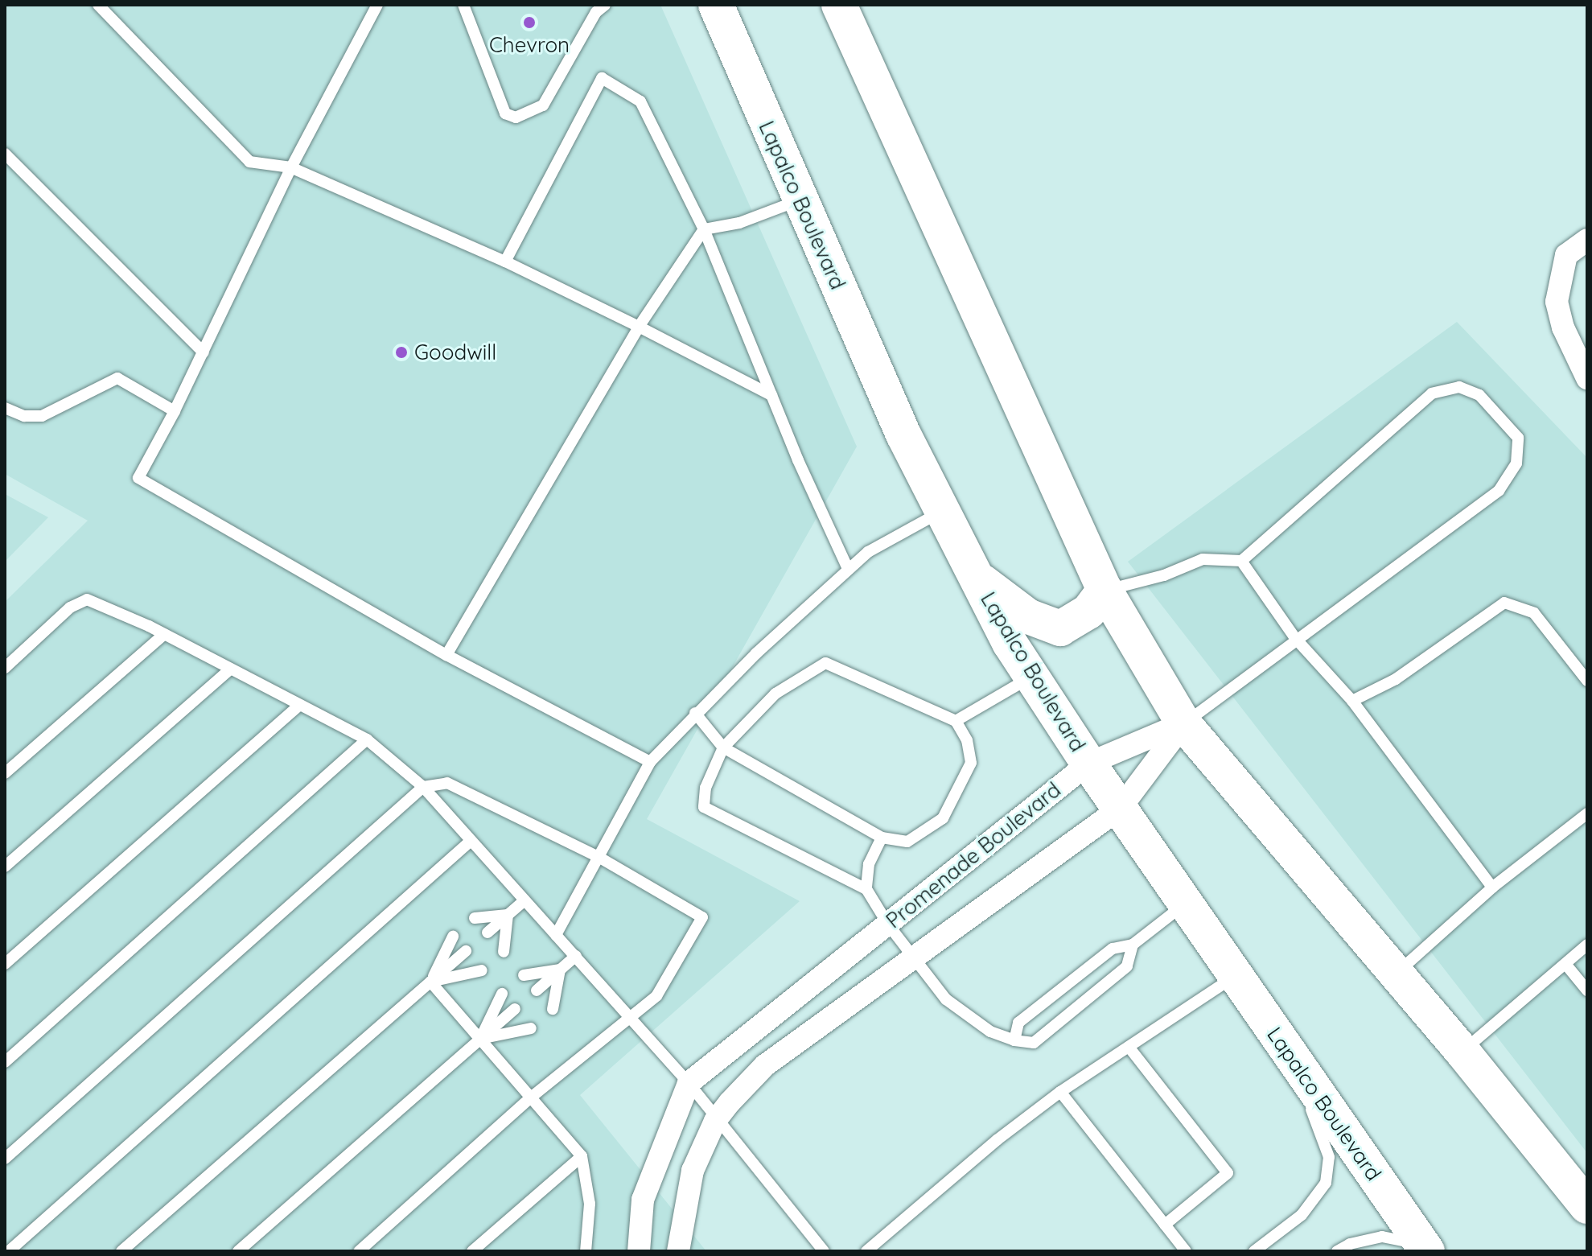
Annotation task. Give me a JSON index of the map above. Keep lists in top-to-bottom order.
{
  "streets": {
    "main road": ["Lapalco Boulevard"],
    "street": ["Promenade Boulevard"]
  },
  "crossings": [
    ["Lapalco Boulevard", "Promenade Boulevard"]
  ],
  "places": ["Chevron", "Goodwill"]
}
